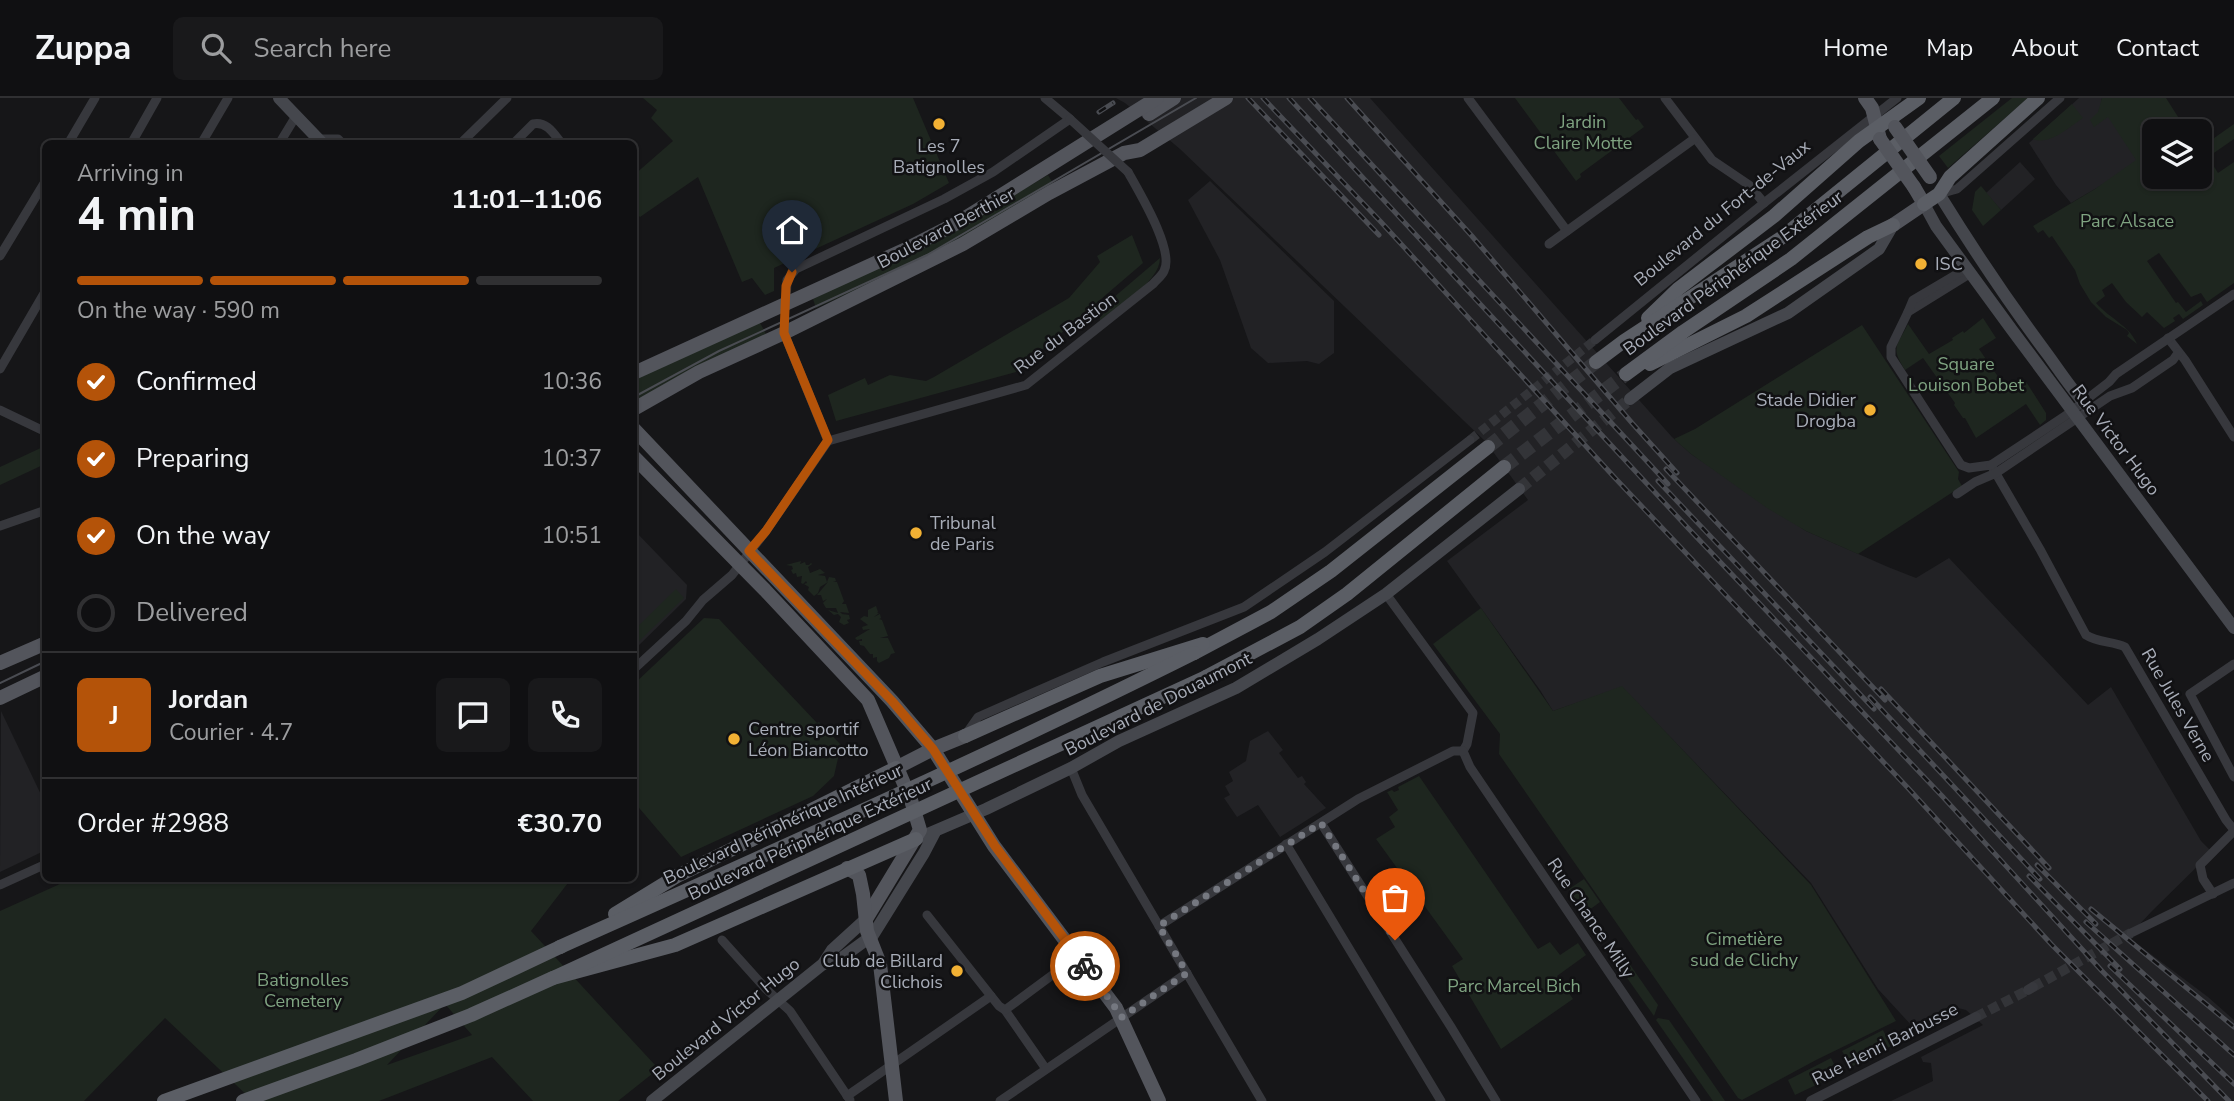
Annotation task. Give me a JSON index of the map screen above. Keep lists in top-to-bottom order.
{
  "streets": {
    "highway": ["Boulevard Périphérique Extérieur", "Boulevard Périphérique Intérieur"],
    "main road": [
      "Boulevard Berthier",
      "Rue Victor Hugo",
      "Boulevard de Douaumont",
      "Boulevard Victor Hugo"
    ],
    "street": [
      "Boulevard du Fort-de-Vaux",
      "Rue du Bastion",
      "Rue Jules Verne",
      "Rue Chance Milly",
      "Rue Henri Barbusse"
    ]
  },
  "parks": [
    "Jardin Claire Motte",
    "Parc Alsace",
    "Square Louison Bobet",
    "Cimetière sud de Clichy",
    "Batignolles Cemetery",
    "Parc Marcel Bich"
  ],
  "places": [
    "Les 7 Batignolles",
    "ISC",
    "Stade Didier Drogba",
    "Tribunal de Paris",
    "Centre sportif Léon Biancotto",
    "Club de Billard Clichois"
  ],
  "page": {
    "header": "Zuppa",
    "search": "Search here",
    "nav": [
      "Home",
      "Map",
      "About",
      "Contact"
    ],
    "heading": ["4 min", "Arriving in", "11:01–11:06"],
    "panel": [
      "Jordan",
      "Courier · 4.7",
      "Order #2988",
      "€30.70"
    ],
    "bar": "On the way · 590 m",
    "list": [
      ["Confirmed", "10:36"],
      ["Preparing", "10:37"],
      ["On the way", "10:51"],
      "Delivered"
    ],
    "round": "J"
  }
}
